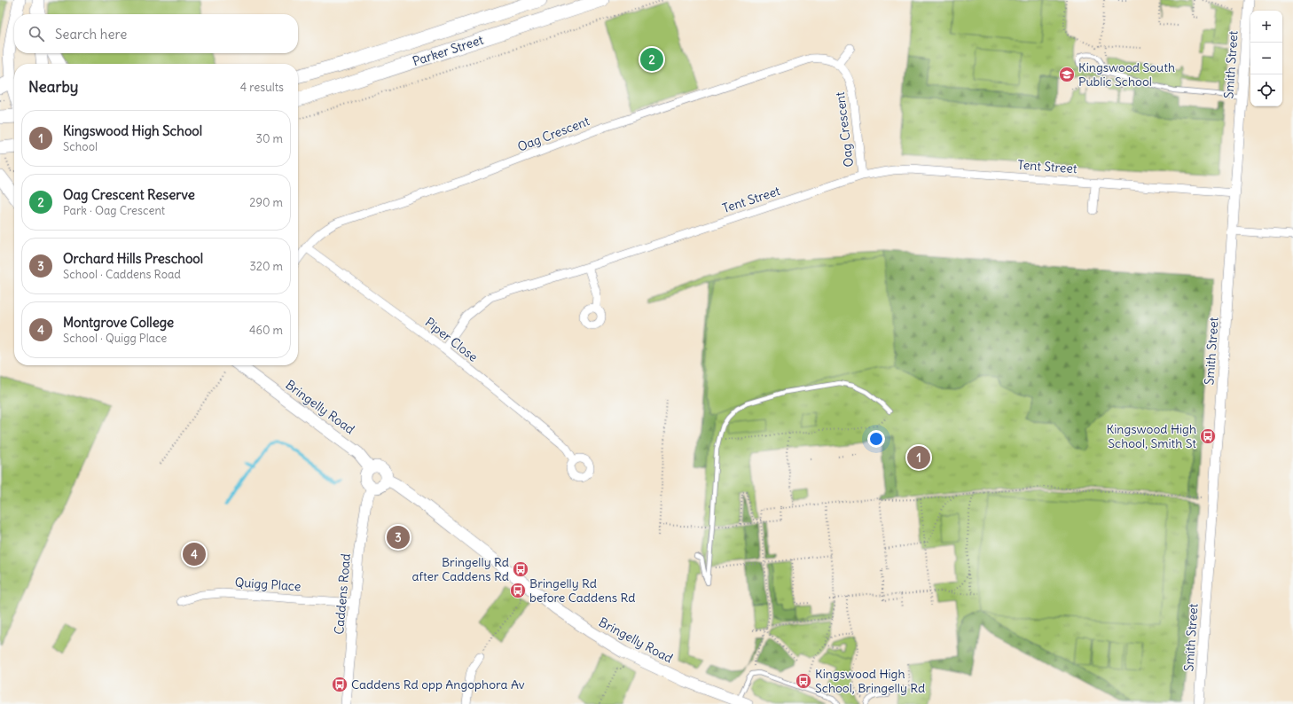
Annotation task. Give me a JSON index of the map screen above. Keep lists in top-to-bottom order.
{
  "streets": {
    "highway": ["Parker Street"],
    "main road": ["Bringelly Road"],
    "street": [
      "Smith Street",
      "Oag Crescent",
      "Tent Street",
      "Piper Close",
      "Quigg Place",
      "Caddens Road"
    ]
  },
  "crossings": [
    ["Smith Street", "Tent Street"],
    ["Oag Crescent", "Tent Street"],
    ["Oag Crescent", "Piper Close"],
    ["Tent Street", "Piper Close"],
    ["Bringelly Road", "Caddens Road"],
    ["Quigg Place", "Caddens Road"]
  ],
  "places": {
    "school or university": ["Kingswood South Public School"],
    "bus stop": [
      "Kingswood High School, Smith St",
      "Bringelly Rd after Caddens Rd",
      "Bringelly Rd before Caddens Rd",
      "Kingswood High School, Bringelly Rd",
      "Caddens Rd opp Angophora Av"
    ]
  },
  "page": {
    "map_buttons": ["+", "−"],
    "search": "Search here",
    "pins": [
      "2",
      "1",
      "3",
      "4"
    ],
    "heading": ["Nearby", "4 results"],
    "list": [
      {
        "mark": "1",
        "name": "Kingswood High School",
        "note": "School",
        "value": "30 m"
      },
      {
        "mark": "2",
        "name": "Oag Crescent Reserve",
        "note": "Park · Oag Crescent",
        "value": "290 m"
      },
      {
        "mark": "3",
        "name": "Orchard Hills Preschool",
        "note": "School · Caddens Road",
        "value": "320 m"
      },
      {
        "mark": "4",
        "name": "Montgrove College",
        "note": "School · Quigg Place",
        "value": "460 m"
      }
    ]
  }
}
